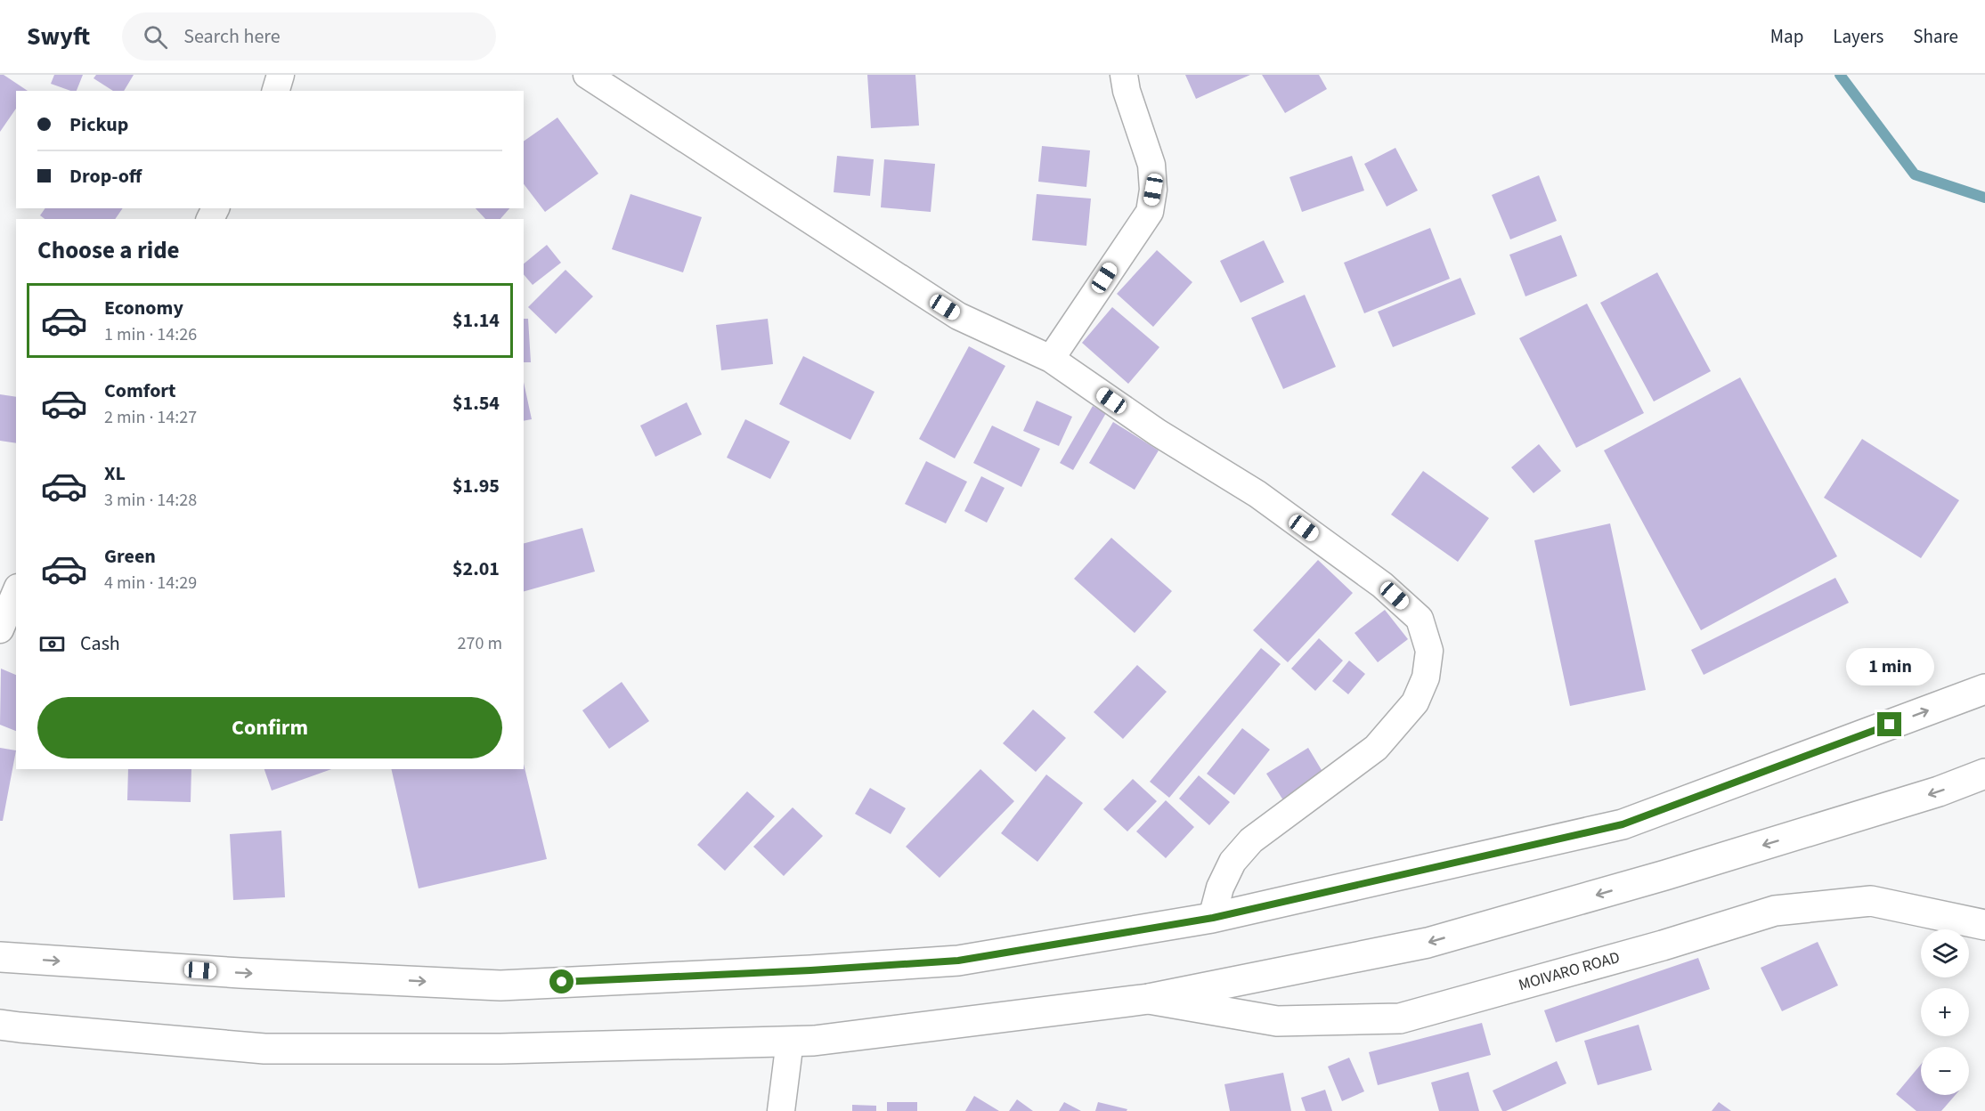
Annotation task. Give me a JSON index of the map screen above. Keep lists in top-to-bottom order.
{
  "streets": {
    "main road": ["MOIVARO ROAD"]
  },
  "page": {
    "header": "Swyft",
    "search": "Search here",
    "nav": ["Map", "Layers", "Share"],
    "banner": ["Pickup", "Drop-off"],
    "heading": "Choose a ride",
    "list": [
      {
        "name": "Economy",
        "note": "1 min · 14:26",
        "value": "$1.14"
      },
      {
        "name": "Comfort",
        "note": "2 min · 14:27",
        "value": "$1.54"
      },
      {
        "name": "XL",
        "note": "3 min · 14:28",
        "value": "$1.95"
      },
      {
        "name": "Green",
        "note": "4 min · 14:29",
        "value": "$2.01"
      }
    ],
    "pay": ["Cash", "270 m"],
    "bubble": "1 min",
    "buttons": "Confirm",
    "map_buttons": ["+", "−"]
  }
}
